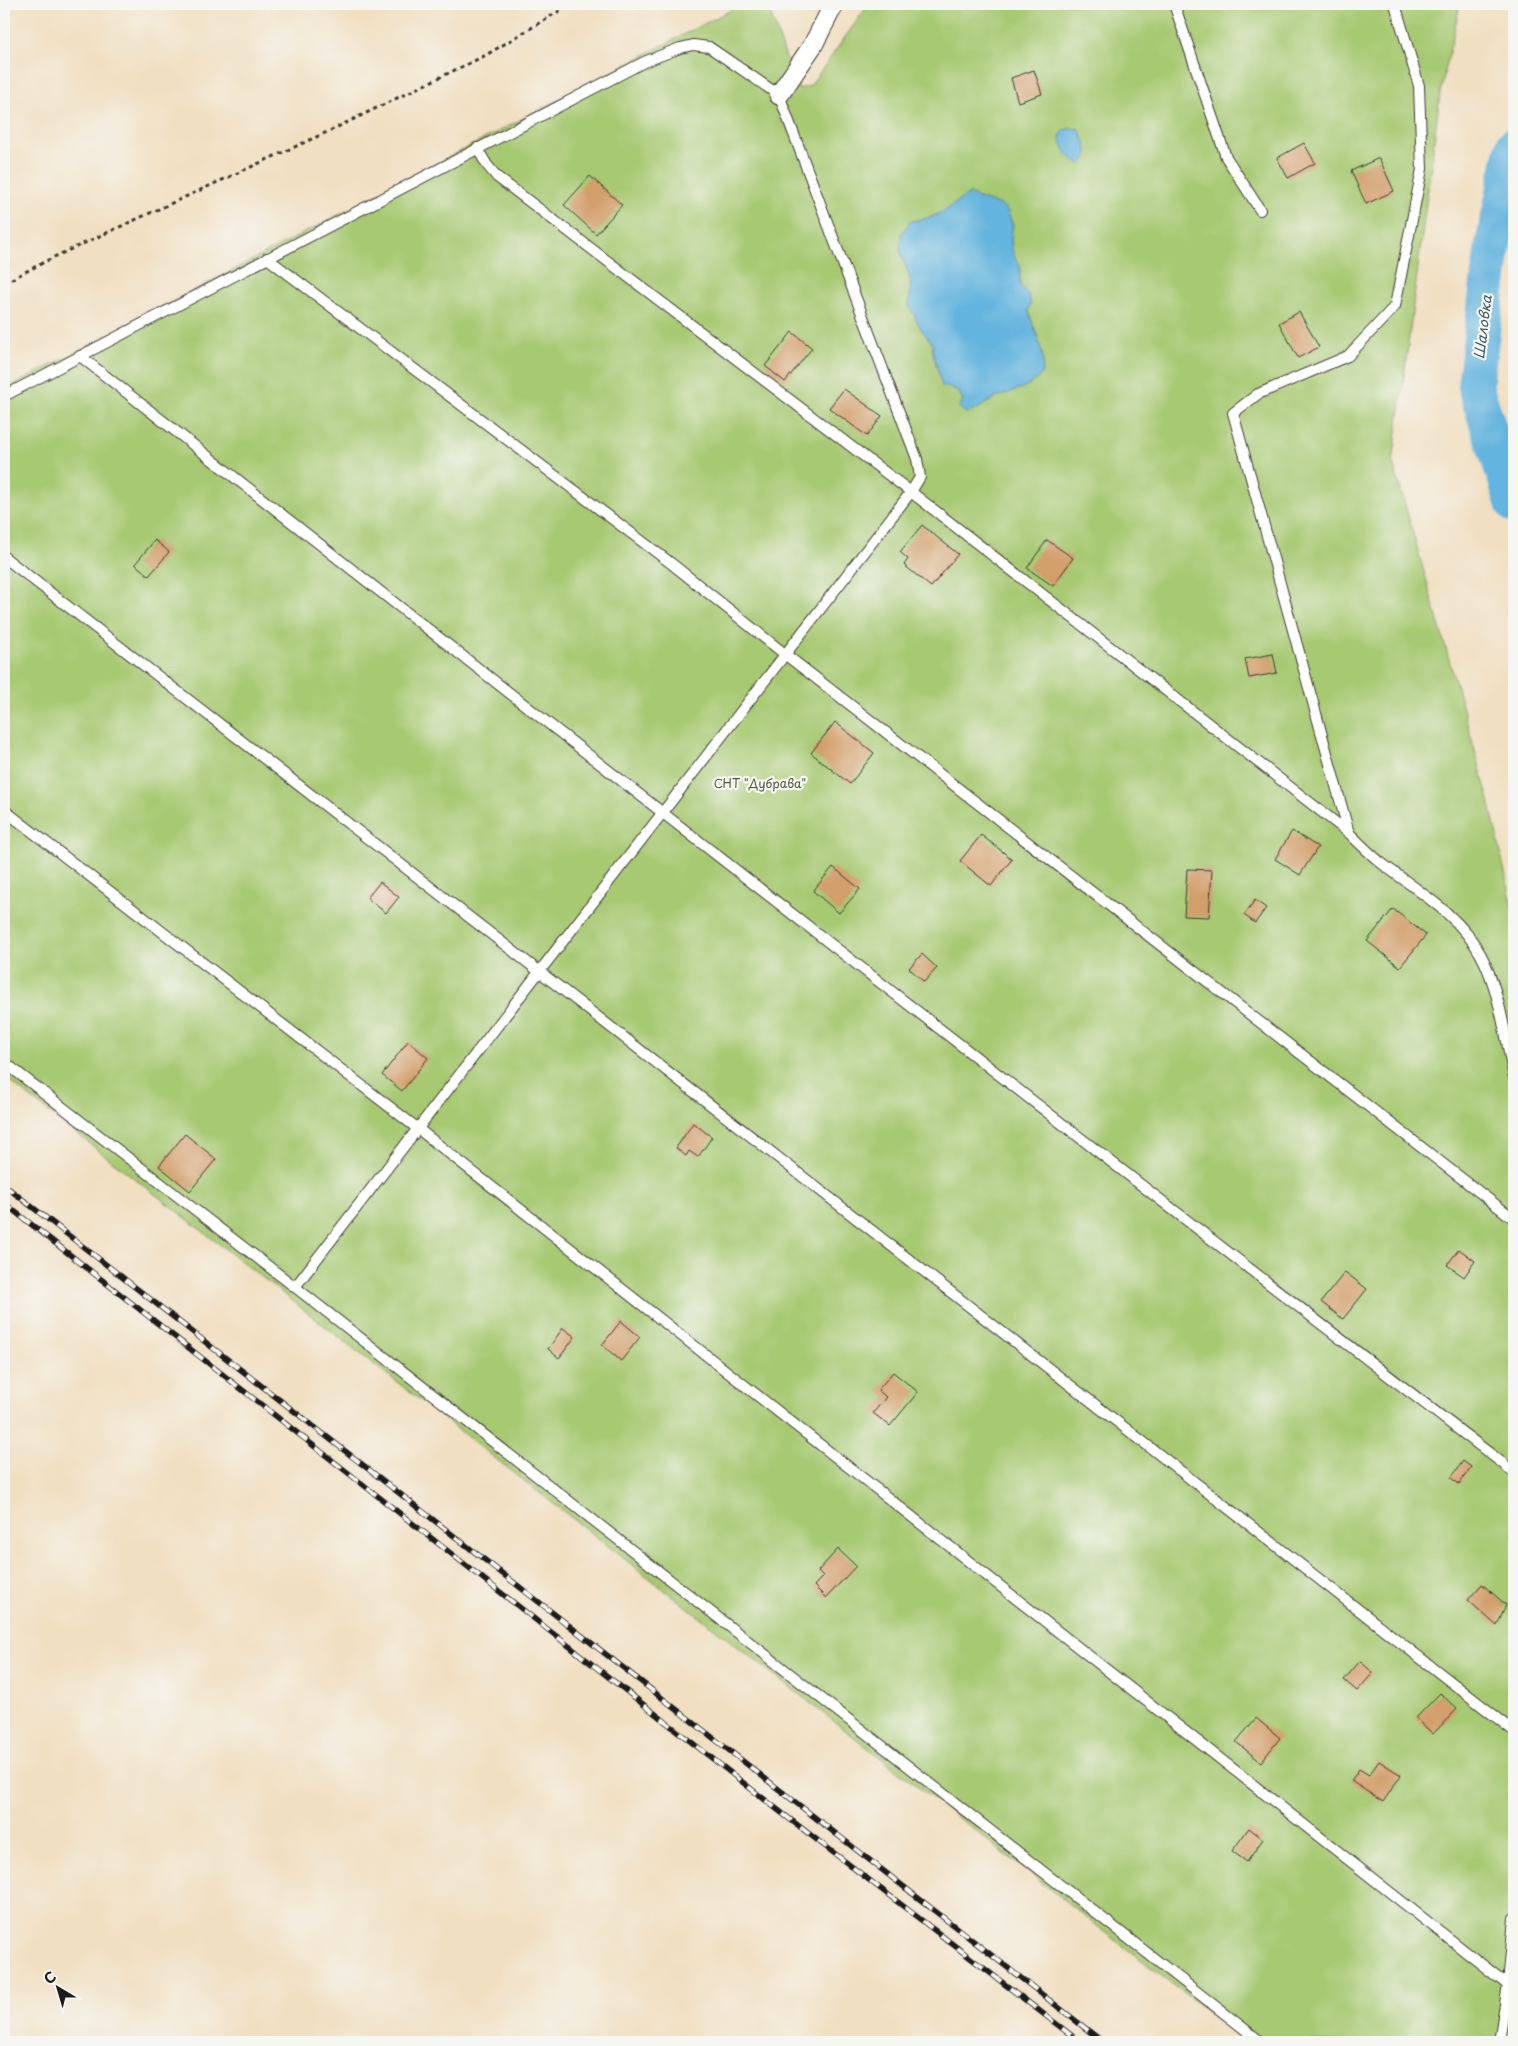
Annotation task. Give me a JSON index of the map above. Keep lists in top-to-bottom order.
{
  "water": ["Шаловка"],
  "parks": ["СНТ \"Дубрава\""],
  "north": "top left"
}
